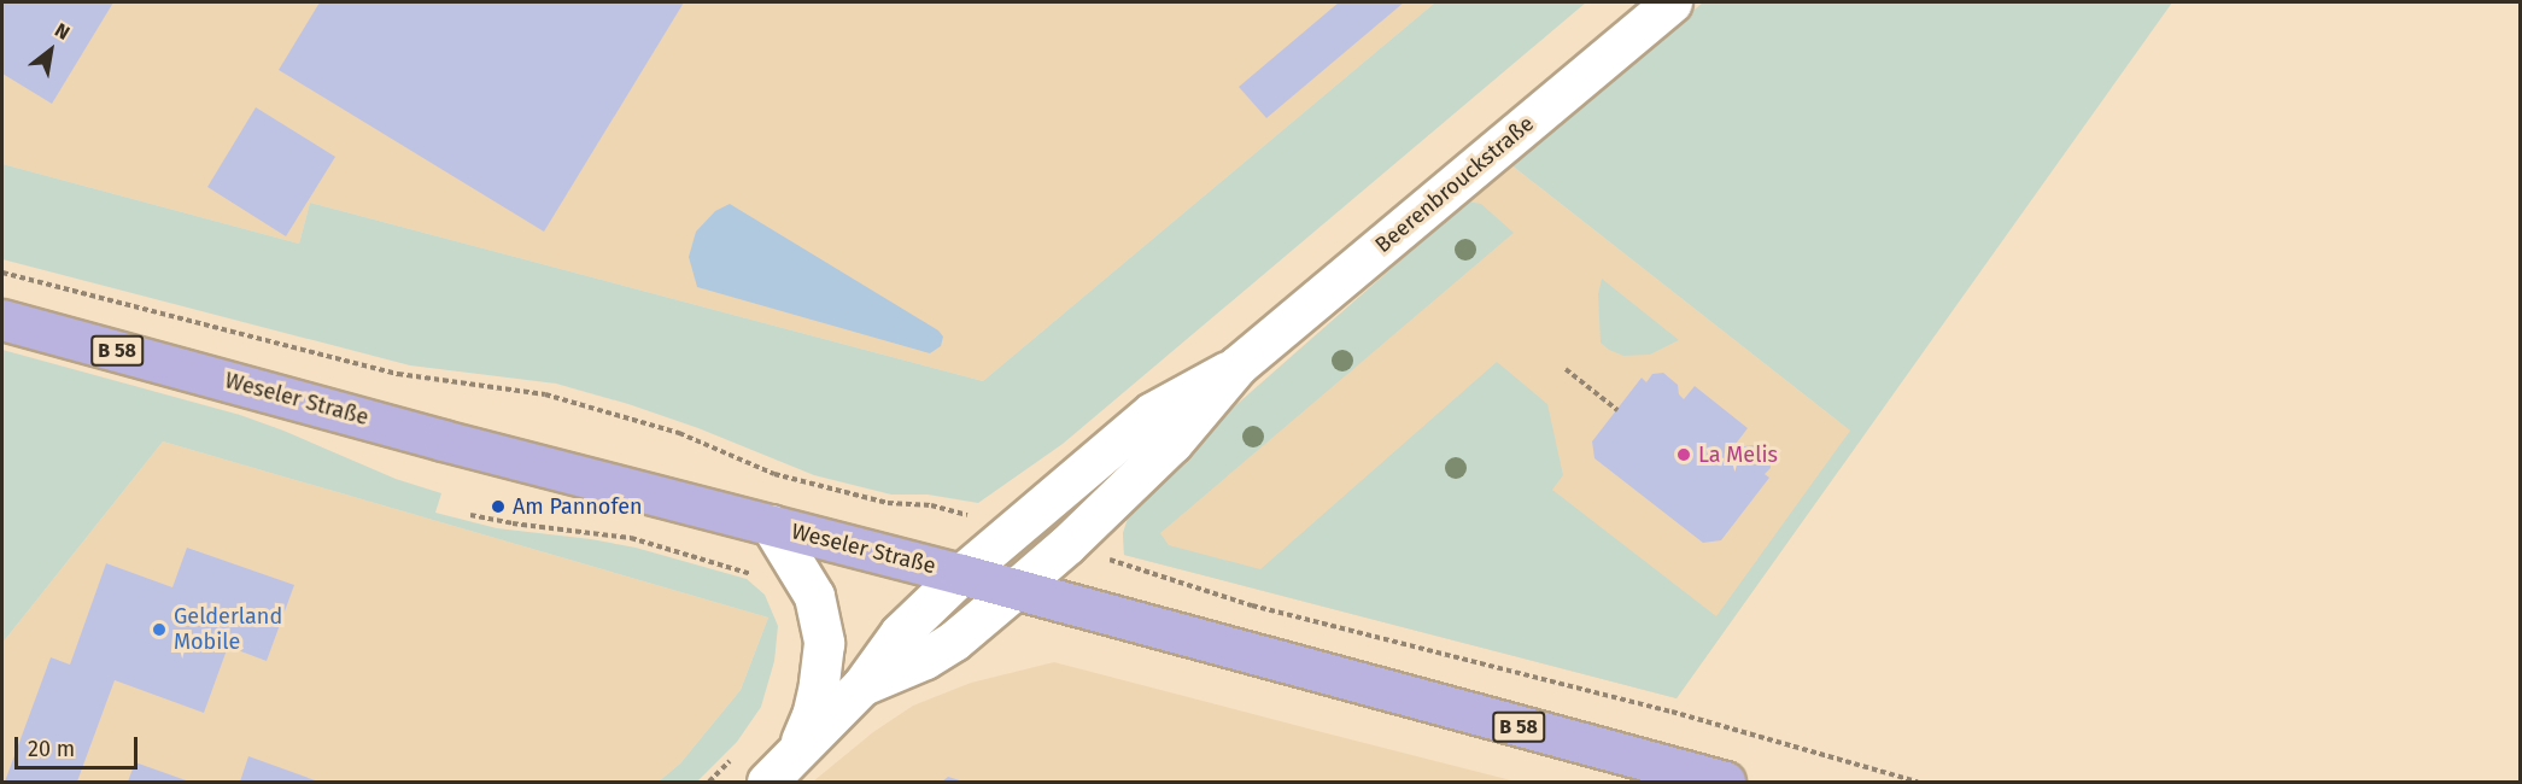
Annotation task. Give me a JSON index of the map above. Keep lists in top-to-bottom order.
{
  "streets": {
    "main road": ["Beerenbrouckstraße", "B 58", "Weseler Straße"]
  },
  "crossings": [
    ["Beerenbrouckstraße", "Weseler Straße"]
  ],
  "places": ["La Melis", "Am Pannofen", "Gelderland Mobile"],
  "scale_bar": "20 m",
  "north": "top right"
}
